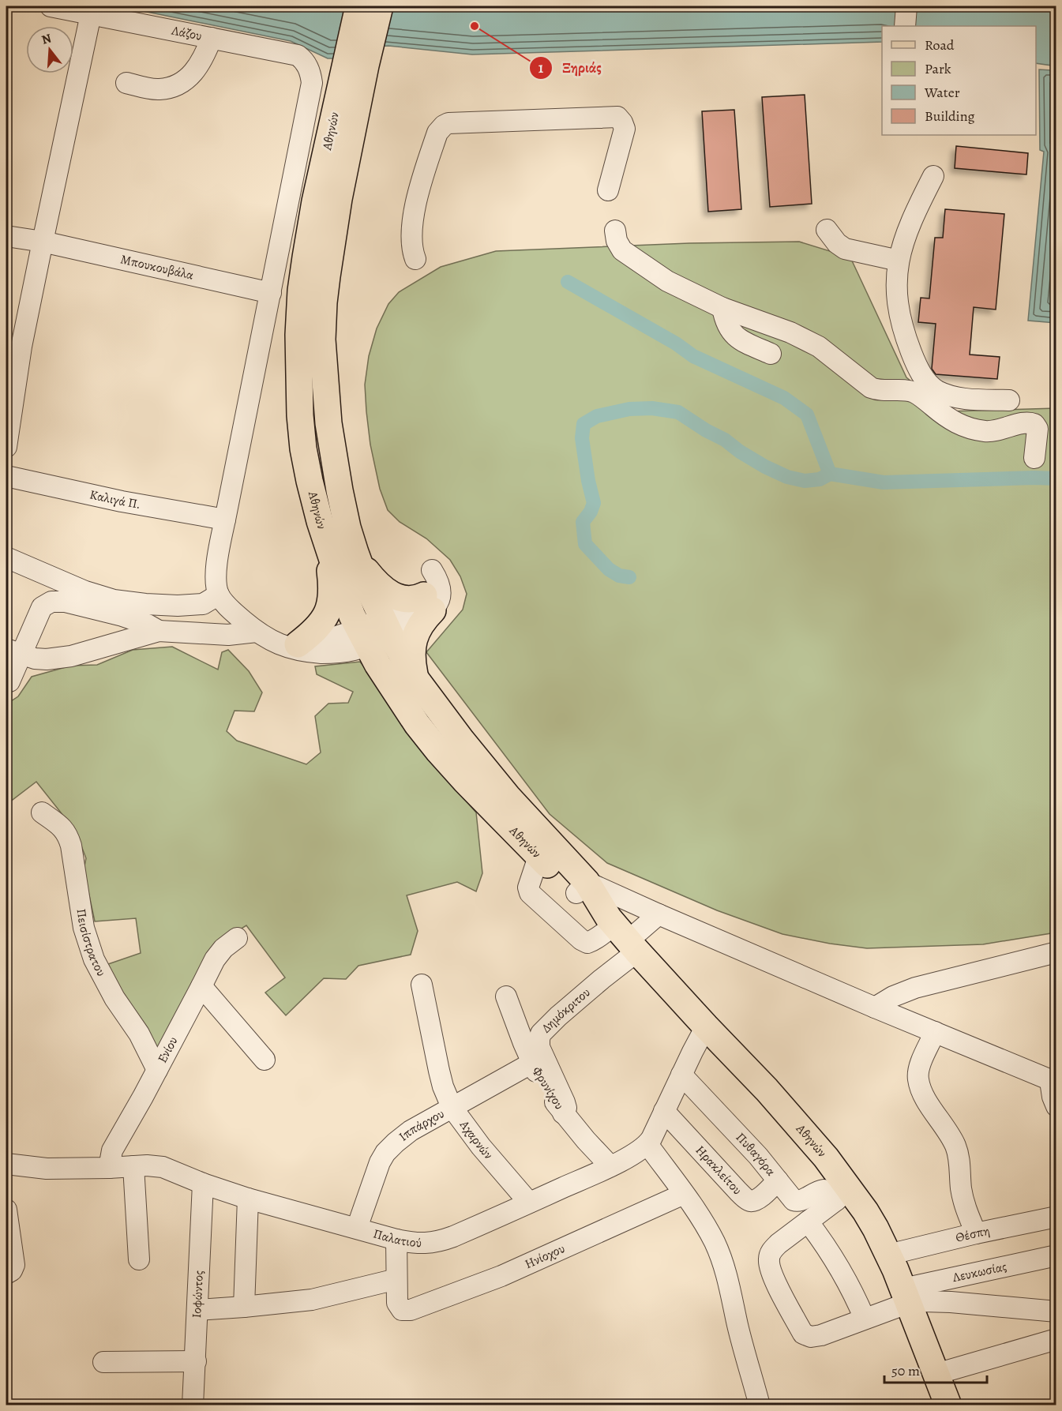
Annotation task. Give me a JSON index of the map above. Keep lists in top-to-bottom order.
{
  "streets": {
    "main road": ["Αθηνών"],
    "street": [
      "Λάζου",
      "Μπουκουβάλα",
      "Καλιγά Π.",
      "Πεισίστρατου",
      "Δημόκριτου",
      "Ενίου",
      "Φρυνίχου",
      "Ιππάρχου",
      "Αχαρνών",
      "Πυθαγόρα",
      "Ηρακλείτου",
      "Θέσπη",
      "Παλατιού",
      "Ηνίοχου",
      "Λευκωσίας",
      "Ιοφώντος"
    ]
  },
  "crossings": [
    ["Λάζου", "Μπουκουβάλα"],
    ["Αθηνών", "Δημόκριτου"],
    ["Αθηνών", "Πυθαγόρα"],
    ["Αθηνών", "Θέσπη"],
    ["Αθηνών", "Λευκωσίας"],
    ["Πεισίστρατου", "Ενίου"],
    ["Δημόκριτου", "Φρυνίχου"],
    ["Ενίου", "Παλατιού"],
    ["Φρυνίχου", "Ιππάρχου"],
    ["Φρυνίχου", "Παλατιού"],
    ["Ιππάρχου", "Αχαρνών"],
    ["Ιππάρχου", "Παλατιού"],
    ["Αχαρνών", "Παλατιού"],
    ["Πυθαγόρα", "Ηρακλείτου"],
    ["Παλατιού", "Ιοφώντος"]
  ],
  "places": ["Ξηριάς"],
  "legend": [
    "Road",
    "Park",
    "Water",
    "Building"
  ],
  "scale_bar": "50 m",
  "north": "top"
}
